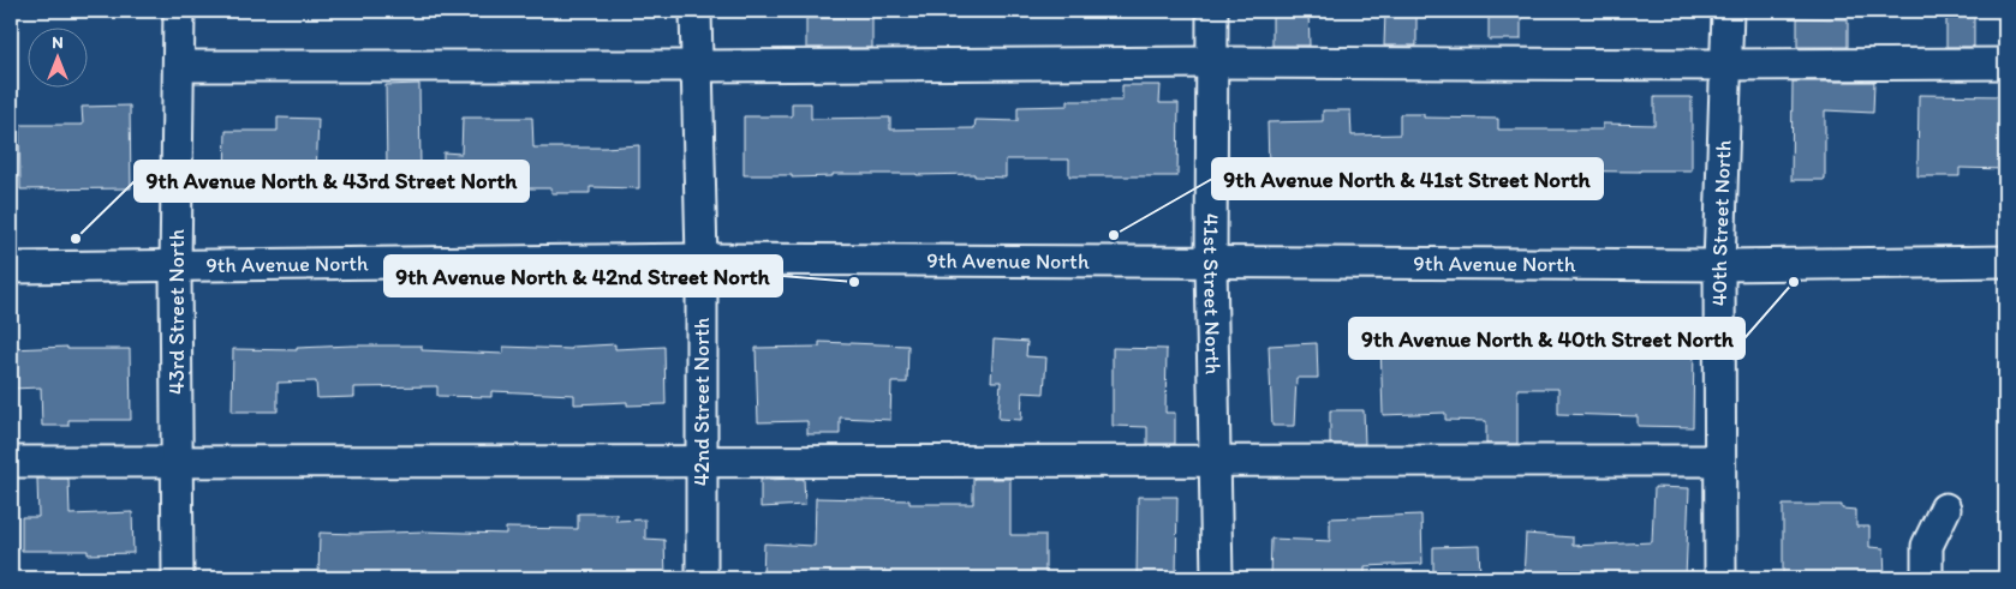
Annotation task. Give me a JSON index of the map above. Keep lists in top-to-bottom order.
{
  "streets": {
    "street": [
      "40th Street North",
      "9th Avenue North",
      "41st Street North",
      "43rd Street North",
      "42nd Street North"
    ]
  },
  "crossings": [
    ["40th Street North", "9th Avenue North"],
    ["9th Avenue North", "41st Street North"],
    ["9th Avenue North", "43rd Street North"],
    ["9th Avenue North", "42nd Street North"]
  ],
  "places": [
    "9th Avenue North & 41st Street North",
    "9th Avenue North & 43rd Street North",
    "9th Avenue North & 42nd Street North",
    "9th Avenue North & 40th Street North"
  ],
  "north": "top"
}
